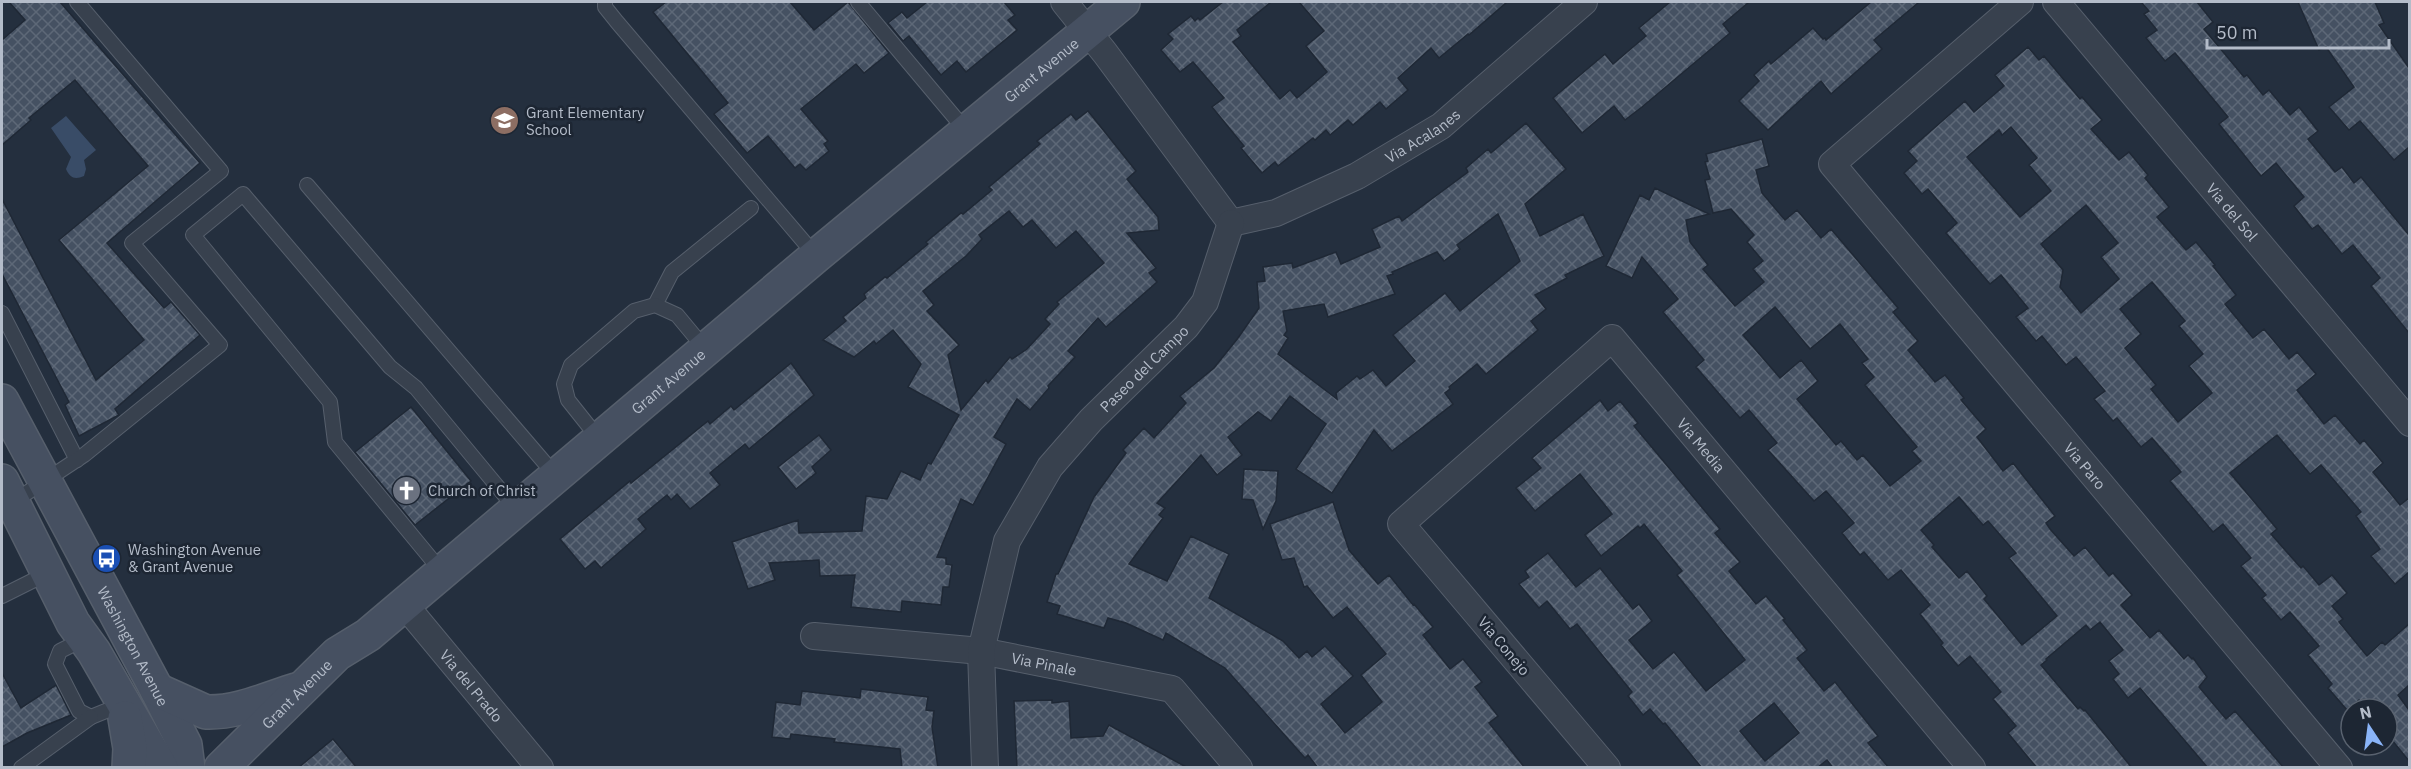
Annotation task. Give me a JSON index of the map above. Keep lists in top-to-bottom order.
{
  "streets": {
    "main road": ["Grant Avenue", "Washington Avenue"],
    "street": [
      "Via Acalanes",
      "Via del Sol",
      "Paseo del Campo",
      "Via Media",
      "Via Paro",
      "Via Conejo",
      "Via Pinale",
      "Via del Prado"
    ]
  },
  "crossings": [
    ["Grant Avenue", "Via del Prado"],
    ["Via Acalanes", "Paseo del Campo"],
    ["Paseo del Campo", "Via Pinale"],
    ["Via Media", "Via Conejo"]
  ],
  "places": {
    "school or university": ["Grant Elementary School"],
    "church": ["Church of Christ"],
    "bus stop": ["Washington Avenue & Grant Avenue"]
  },
  "scale_bar": "50 m",
  "north": "top"
}
